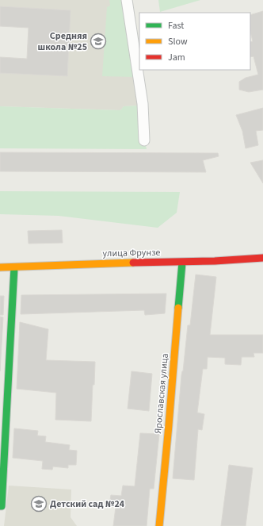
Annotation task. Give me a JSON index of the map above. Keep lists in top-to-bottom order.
{
  "streets": {
    "street": ["улица Фрунзе", "Ярославская улица"]
  },
  "crossings": [
    ["улица Фрунзе", "Ярославская улица"]
  ],
  "places": {
    "school or university": ["Средняя школа №25", "Детский сад №24"]
  },
  "legend": ["Fast", "Slow", "Jam"]
}
